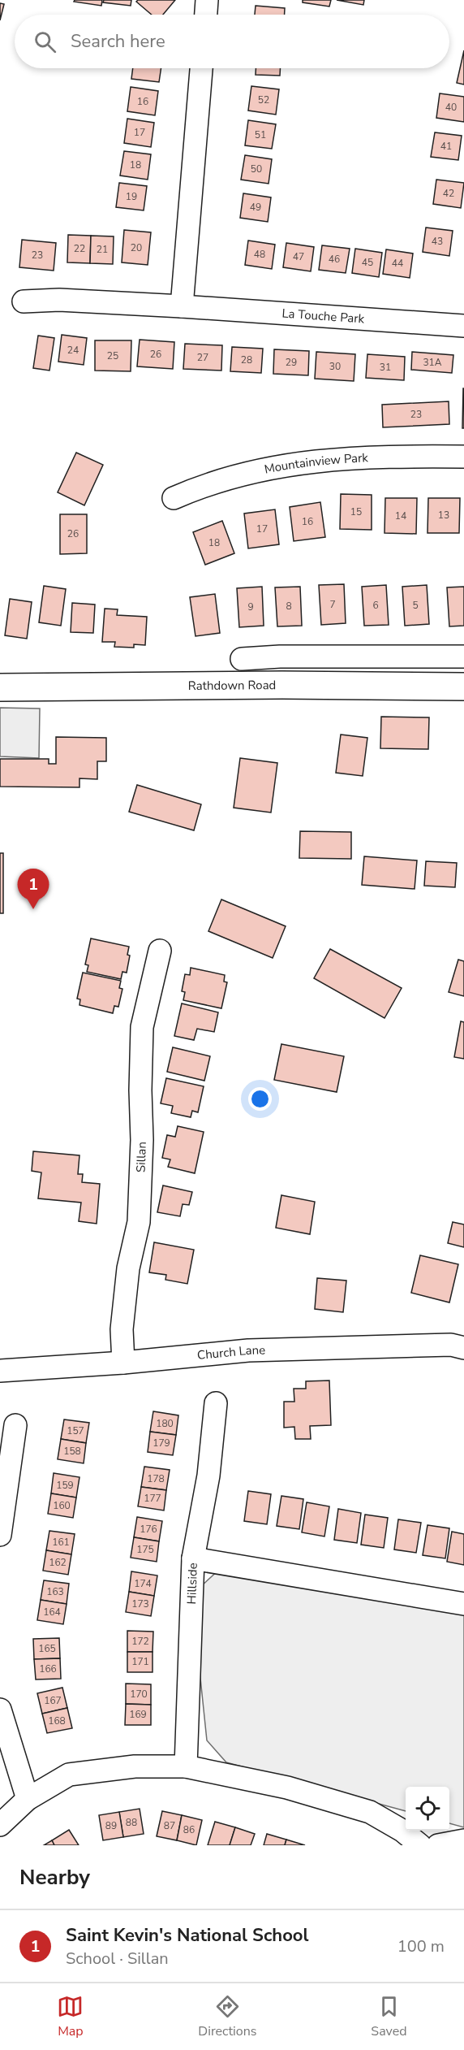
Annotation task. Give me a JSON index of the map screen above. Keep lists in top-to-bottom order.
{
  "streets": {
    "main road": ["Rathdown Road"],
    "street": [
      "La Touche Park",
      "Mountainview Park",
      "Sillan",
      "Church Lane",
      "Hillside"
    ]
  },
  "crossings": [
    ["Sillan", "Church Lane"]
  ],
  "house_numbers": [
    "52",
    "16",
    "40",
    "17",
    "51",
    "41",
    "18",
    "50",
    "42",
    "19",
    "49",
    "43",
    "20",
    "22",
    "21",
    "48",
    "23",
    "47",
    "46",
    "45",
    "44",
    "24",
    "26",
    "25",
    "27",
    "28",
    "29",
    "31A",
    "30",
    "31",
    "23",
    "15",
    "13",
    "14",
    "16",
    "17",
    "26",
    "18",
    "7",
    "6",
    "5",
    "8",
    "9",
    "180",
    "157",
    "179",
    "158",
    "178",
    "159",
    "177",
    "160",
    "176",
    "161",
    "175",
    "162",
    "174",
    "163",
    "173",
    "164",
    "172",
    "165",
    "171",
    "166",
    "170",
    "167",
    "169",
    "168",
    "88",
    "89",
    "87",
    "86"
  ],
  "page": {
    "search": "Search here",
    "pins": "1",
    "heading": "Nearby",
    "list": [
      {
        "mark": "1",
        "name": "Saint Kevin's National School",
        "note": "School · Sillan",
        "value": "100 m"
      }
    ],
    "nav": ["Map", "Directions", "Saved"]
  }
}
